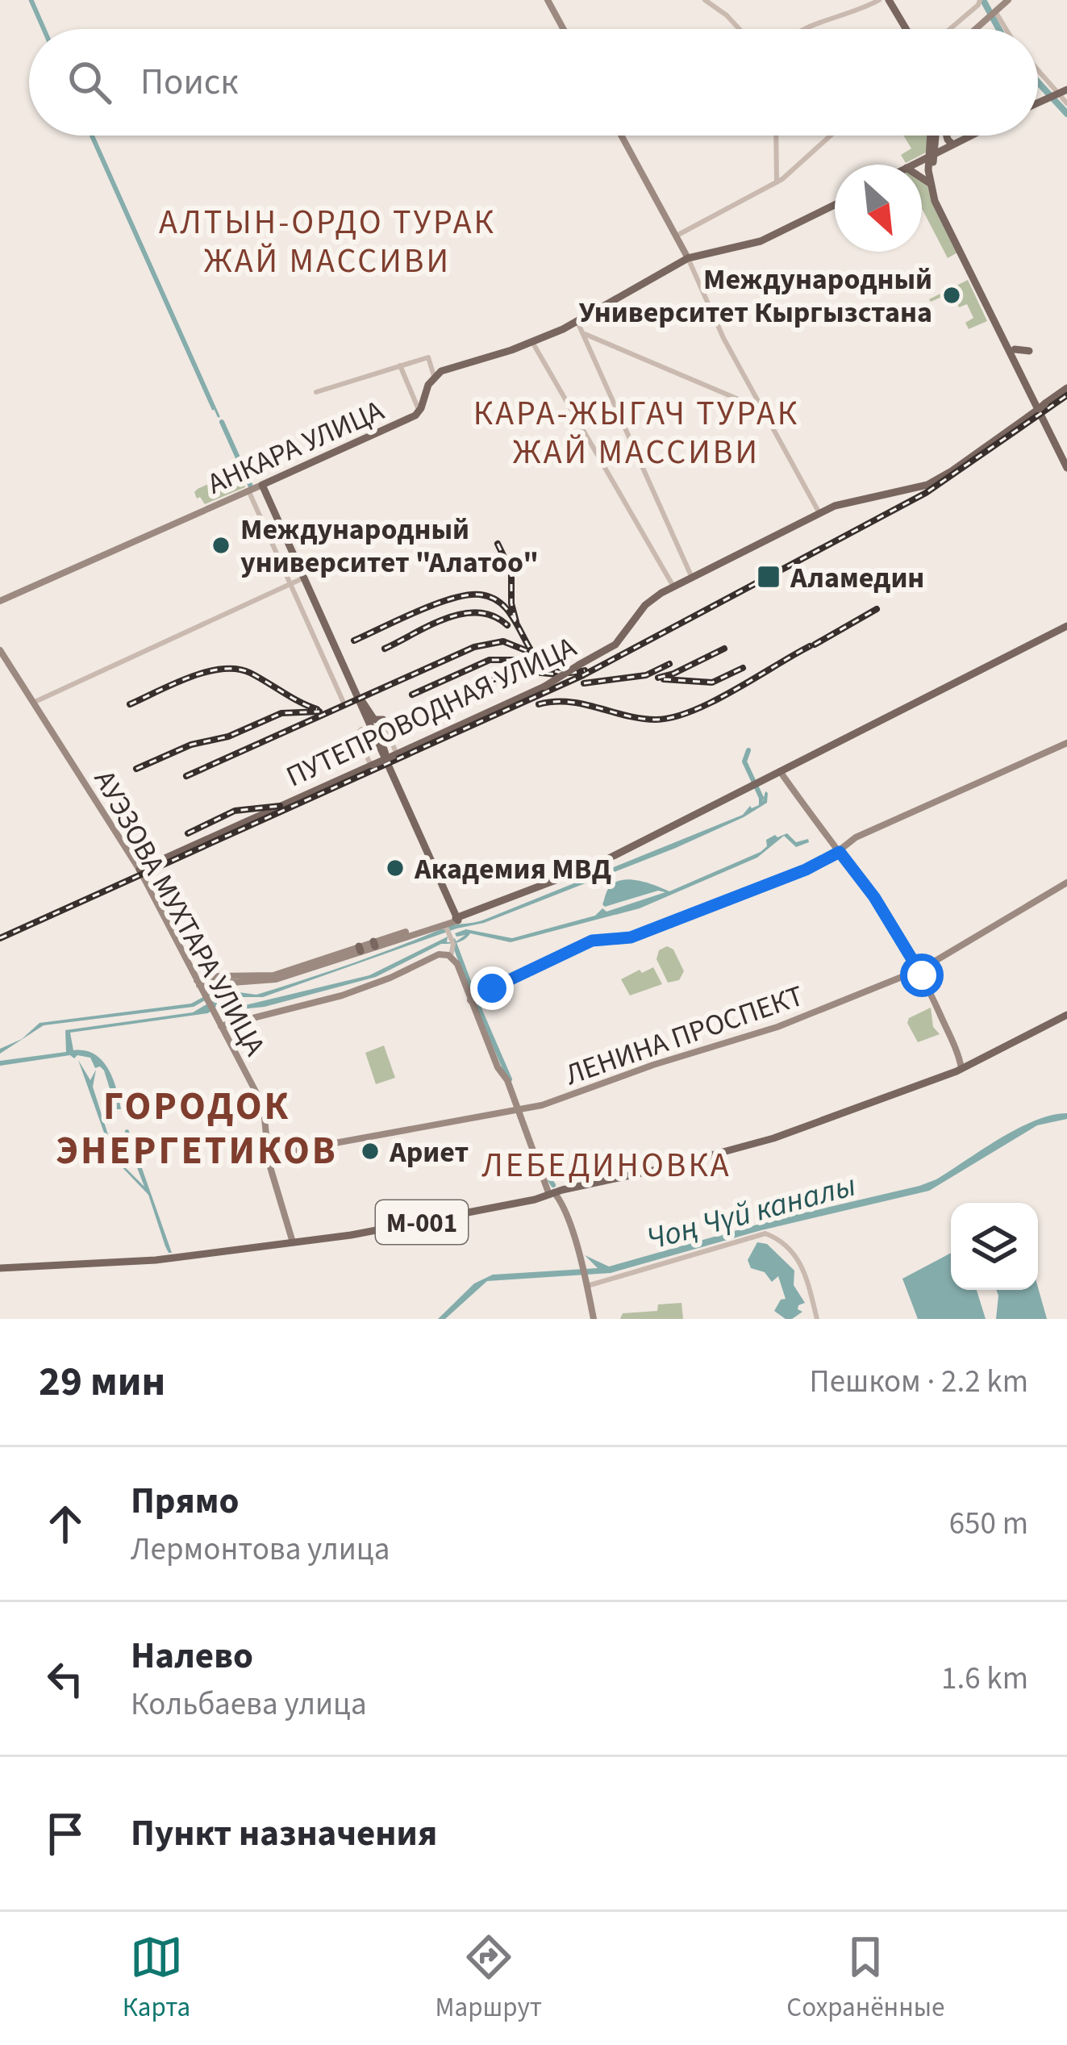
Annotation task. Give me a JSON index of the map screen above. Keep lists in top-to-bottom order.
{
  "streets": {
    "main road": [
      "АНКАРА УЛИЦА",
      "ПУТЕПРОВОДНАЯ УЛИЦА",
      "АУЭЗОВА МУХТАРА УЛИЦА",
      "ЛЕНИНА ПРОСПЕКТ",
      "М-001"
    ]
  },
  "crossings": [
    ["ПУТЕПРОВОДНАЯ УЛИЦА", "АУЭЗОВА МУХТАРА УЛИЦА"],
    ["АУЭЗОВА МУХТАРА УЛИЦА", "ЛЕНИНА ПРОСПЕКТ"],
    ["АУЭЗОВА МУХТАРА УЛИЦА", "М-001"]
  ],
  "districts": [
    "АЛТЫН-ОРДО ТУРАК ЖАЙ МАССИВИ",
    "КАРА-ЖЫГАЧ ТУРАК ЖАЙ МАССИВИ",
    "ГОРОДОК ЭНЕРГЕТИКОВ",
    "ЛЕБЕДИНОВКА"
  ],
  "water": ["Чоң Чүй каналы"],
  "places": {
    "other": [
      "Международный Университет Кыргызстана",
      "Международный университет \"Алатоо\"",
      "Академия МВД",
      "Ариет"
    ],
    "transit": ["Аламедин"]
  },
  "north": "bottom right",
  "page": {
    "search": "Поиск",
    "heading": ["29 мин", "Пешком · 2.2 km"],
    "list": [
      ["Прямо", "Лермонтова улица", "650 m"],
      ["Налево", "Кольбаева улица", "1.6 km"],
      "Пункт назначения"
    ],
    "nav": ["Карта", "Маршрут", "Сохранённые"]
  }
}
